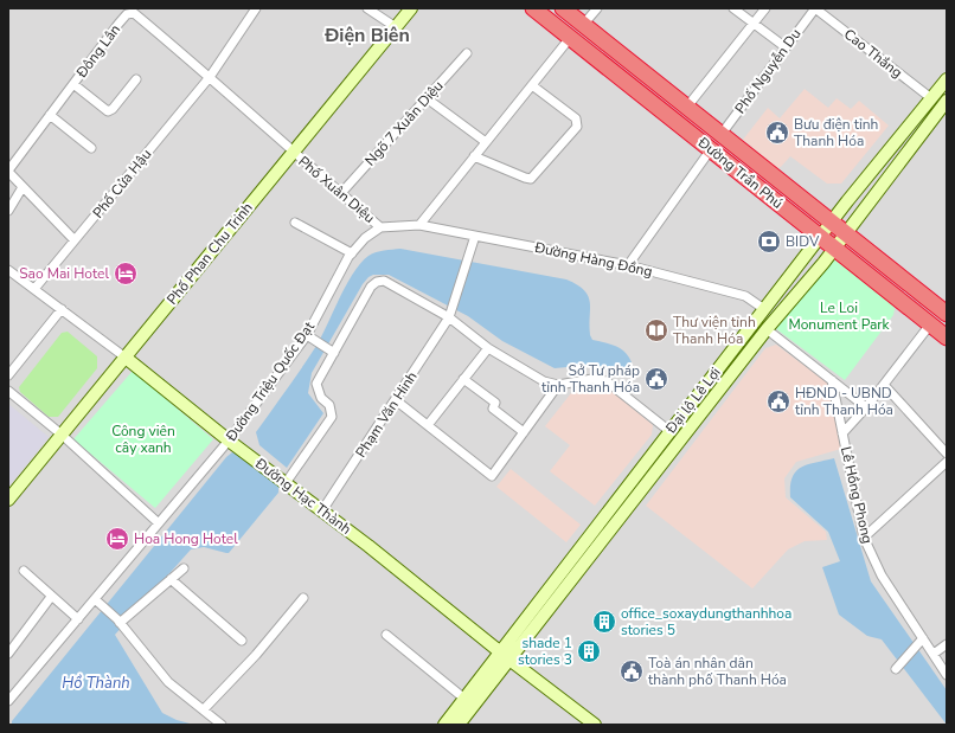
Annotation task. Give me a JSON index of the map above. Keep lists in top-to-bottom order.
{
  "streets": {
    "highway": ["Đường Trần Phú"],
    "main road": ["Phố Phan Chu Trinh", "Đại lộ Lê Lợi", "Đường Hạc Thành"],
    "street": [
      "Đông Lân",
      "Cao Thắng",
      "Phố Nguyễn Du",
      "Ngõ 7 Xuân Diệu",
      "Phố Cửa Hậu",
      "Phố Xuân Diệu",
      "Đường Hàng Đồng",
      "Đường Triệu Quốc Đạt",
      "Phạm Văn Hinh",
      "Lê Hồng Phong"
    ]
  },
  "crossings": [
    ["Đông Lân", "Phố Cửa Hậu"],
    ["Đông Lân", "Phố Xuân Diệu"],
    ["Đông Lân", "Phố Phan Chu Trinh"],
    ["Cao Thắng", "Phố Nguyễn Du"],
    ["Cao Thắng", "Đại lộ Lê Lợi"],
    ["Phố Nguyễn Du", "Đường Trần Phú"],
    ["Ngõ 7 Xuân Diệu", "Phố Xuân Diệu"],
    ["Đường Trần Phú", "Đại lộ Lê Lợi"],
    ["Phố Cửa Hậu", "Đường Hạc Thành"],
    ["Phố Xuân Diệu", "Phố Phan Chu Trinh"],
    ["Phố Xuân Diệu", "Đường Triệu Quốc Đạt"],
    ["Phố Phan Chu Trinh", "Đường Hạc Thành"],
    ["Đường Hàng Đồng", "Đại lộ Lê Lợi"],
    ["Đường Hàng Đồng", "Phạm Văn Hinh"],
    ["Đường Triệu Quốc Đạt", "Đường Hạc Thành"],
    ["Đại lộ Lê Lợi", "Đường Hạc Thành"],
    ["Phạm Văn Hinh", "Đường Hạc Thành"]
  ],
  "districts": ["Điện Biên"],
  "water": ["Hồ Thành"],
  "parks": ["Le Loi Monument Park", "Công viên cây xanh"],
  "places": {
    "public building": [
      "Bưu điện tỉnh Thanh Hóa",
      "Sở Tư pháp tỉnh Thanh Hóa",
      "HĐND - UBND tỉnh Thanh Hóa",
      "Toà án nhân dân thành phố Thanh Hóa"
    ],
    "bank": ["BIDV"],
    "hotel": ["Sao Mai Hotel", "Hoa Hong Hotel"],
    "library": ["Thư viện tỉnh Thanh Hóa"],
    "building": ["office_soxaydungthanhhoa stories 5", "shade 1 stories 3"]
  }
}
